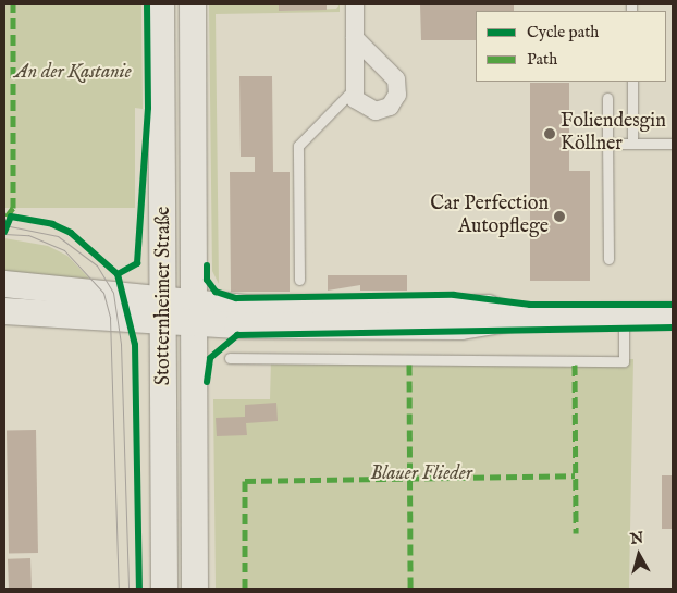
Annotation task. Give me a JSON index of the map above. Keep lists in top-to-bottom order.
{
  "streets": {
    "main road": ["Stotternheimer Straße"]
  },
  "parks": ["An der Kastanie", "Blauer Flieder"],
  "places": ["Foliendesgin Köllner", "Car Perfection Autopflege"],
  "legend": ["Cycle path", "Path"],
  "north": "top"
}
